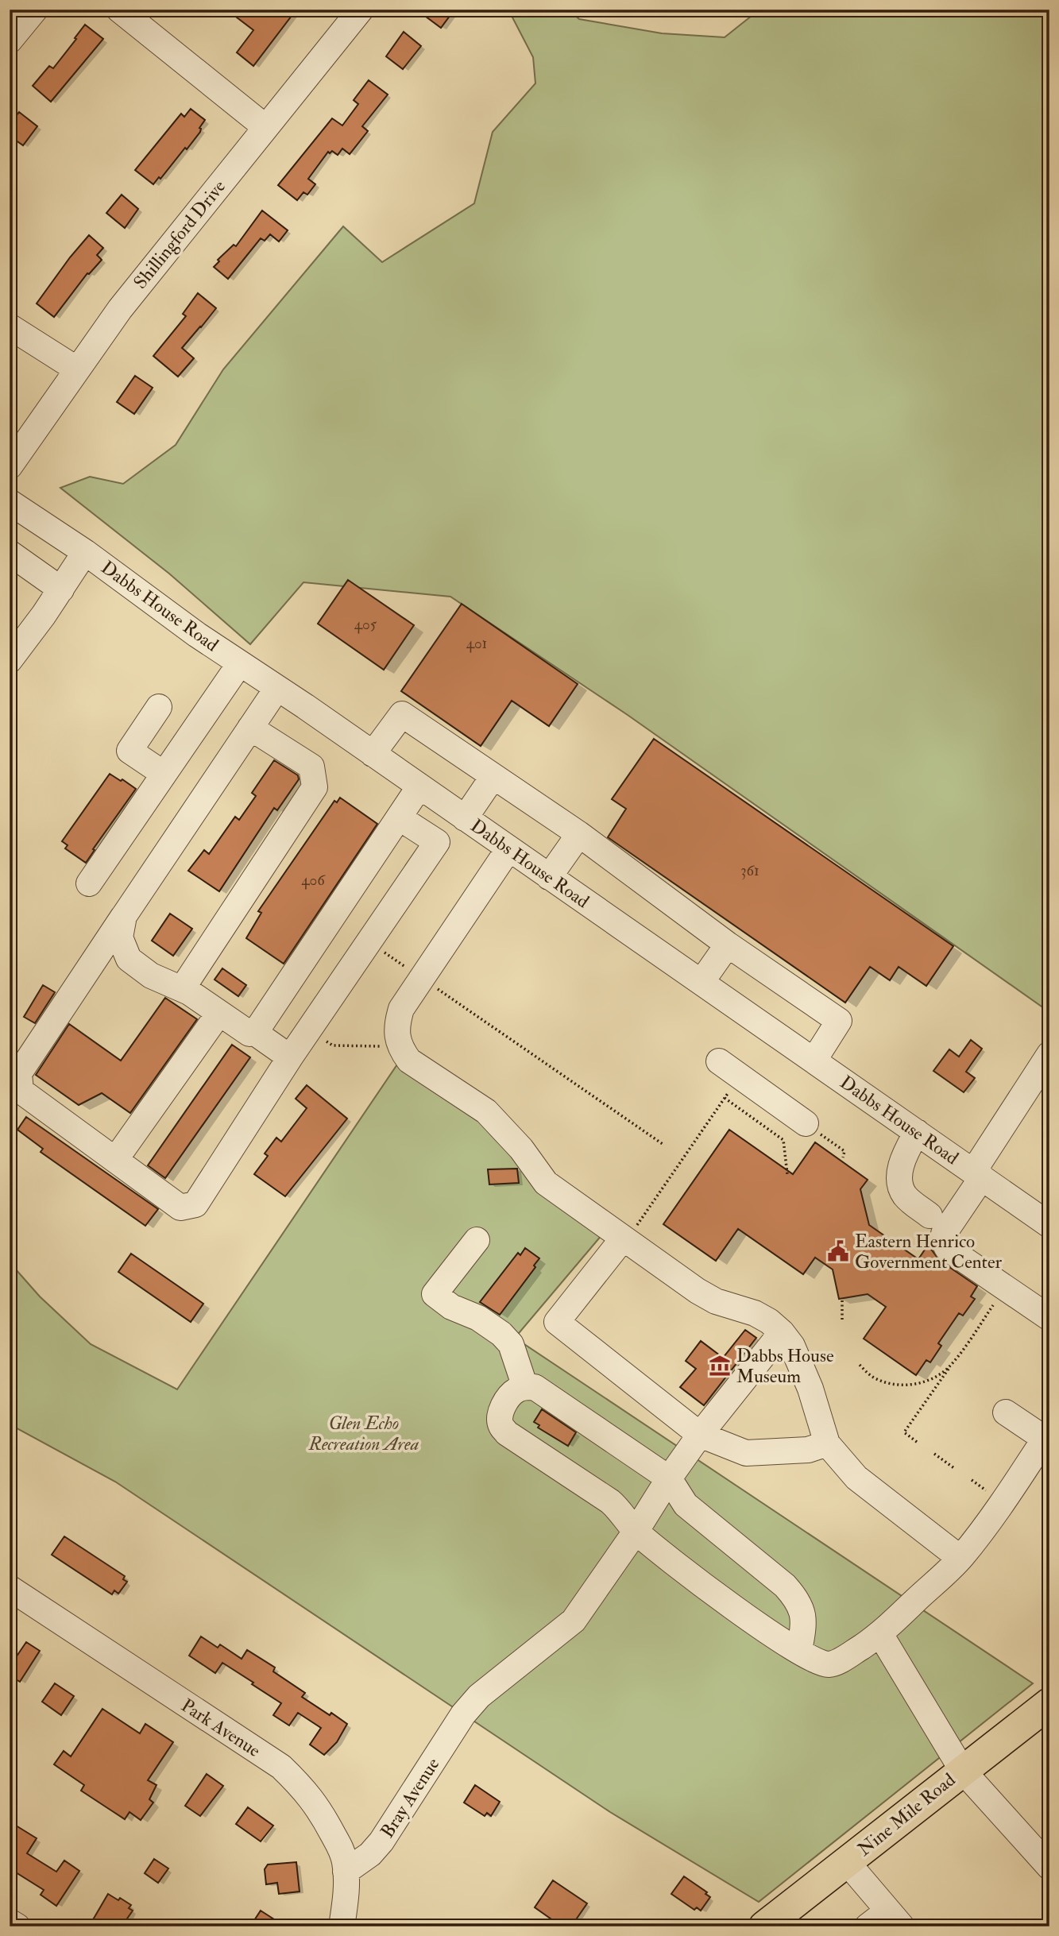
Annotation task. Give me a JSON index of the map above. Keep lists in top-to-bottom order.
{
  "streets": {
    "main road": ["Nine Mile Road"],
    "street": [
      "Shillingford Drive",
      "Dabbs House Road",
      "Park Avenue",
      "Bray Avenue"
    ]
  },
  "crossings": [
    ["Park Avenue", "Bray Avenue"]
  ],
  "parks": ["Glen Echo Recreation Area"],
  "places": {
    "public building": ["Eastern Henrico Government Center"],
    "museum": ["Dabbs House Museum"]
  },
  "house_numbers": [
    "405",
    "401",
    "361",
    "406"
  ]
}
